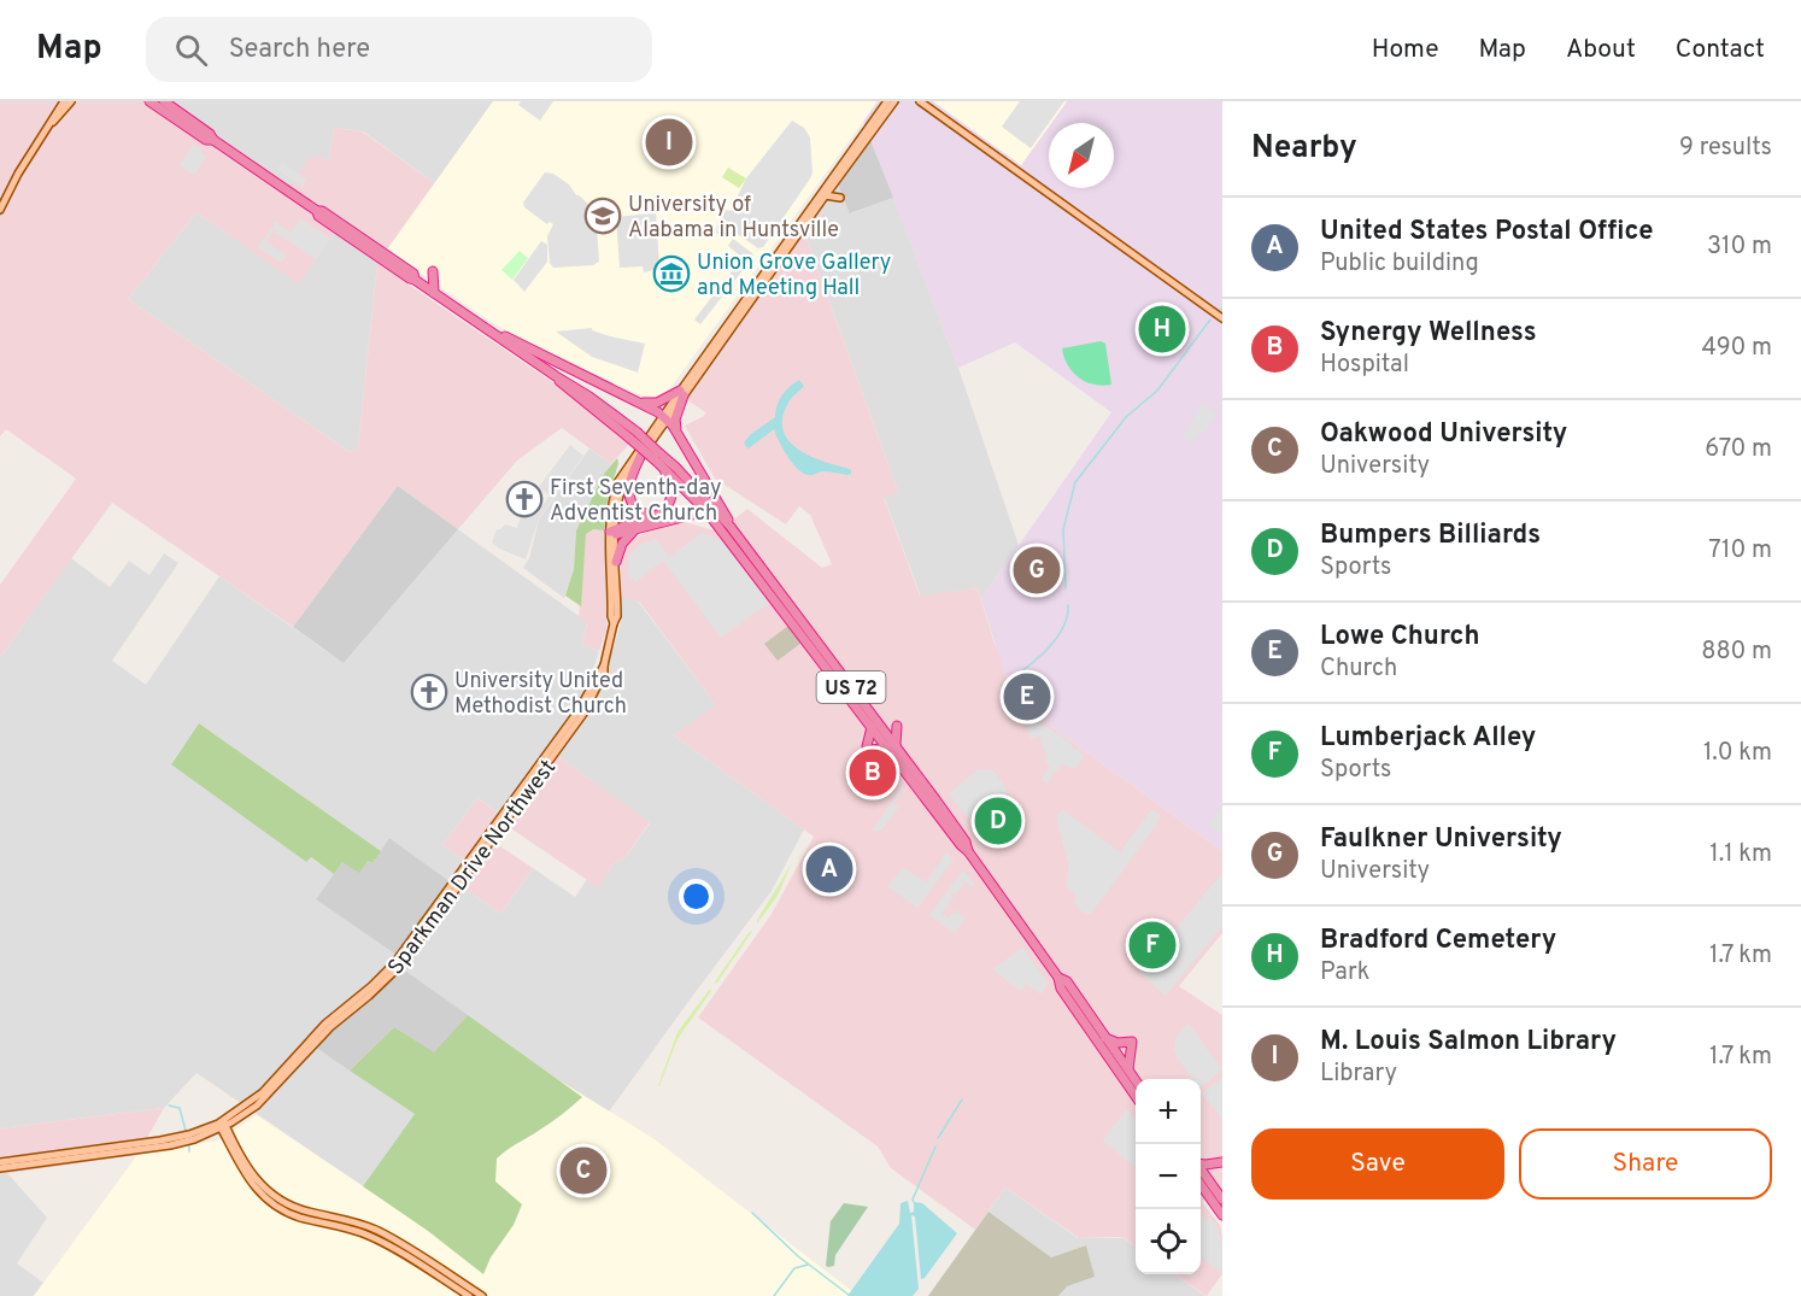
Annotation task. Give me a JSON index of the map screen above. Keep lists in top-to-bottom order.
{
  "streets": {
    "highway": ["US 72"],
    "main road": ["Sparkman Drive Northwest"]
  },
  "places": {
    "school or university": ["University of Alabama in Huntsville"],
    "museum": ["Union Grove Gallery and Meeting Hall"],
    "church": ["First Seventh-day Adventist Church", "University United Methodist Church"]
  },
  "north": "bottom left",
  "page": {
    "header": "Map",
    "search": "Search here",
    "nav": [
      "Home",
      "Map",
      "About",
      "Contact"
    ],
    "heading": ["Nearby", "9 results"],
    "pins": [
      "I",
      "H",
      "G",
      "E",
      "B",
      "D",
      "A",
      "F",
      "C"
    ],
    "list": [
      {
        "mark": "A",
        "name": "United States Postal Office",
        "note": "Public building",
        "value": "310 m"
      },
      {
        "mark": "B",
        "name": "Synergy Wellness",
        "note": "Hospital",
        "value": "490 m"
      },
      {
        "mark": "C",
        "name": "Oakwood University",
        "note": "University",
        "value": "670 m"
      },
      {
        "mark": "D",
        "name": "Bumpers Billiards",
        "note": "Sports",
        "value": "710 m"
      },
      {
        "mark": "E",
        "name": "Lowe Church",
        "note": "Church",
        "value": "880 m"
      },
      {
        "mark": "F",
        "name": "Lumberjack Alley",
        "note": "Sports",
        "value": "1.0 km"
      },
      {
        "mark": "G",
        "name": "Faulkner University",
        "note": "University",
        "value": "1.1 km"
      },
      {
        "mark": "H",
        "name": "Bradford Cemetery",
        "note": "Park",
        "value": "1.7 km"
      },
      {
        "mark": "I",
        "name": "M. Louis Salmon Library",
        "note": "Library",
        "value": "1.7 km"
      }
    ],
    "map_buttons": ["+", "−"],
    "buttons": ["Save", "Share"]
  }
}
